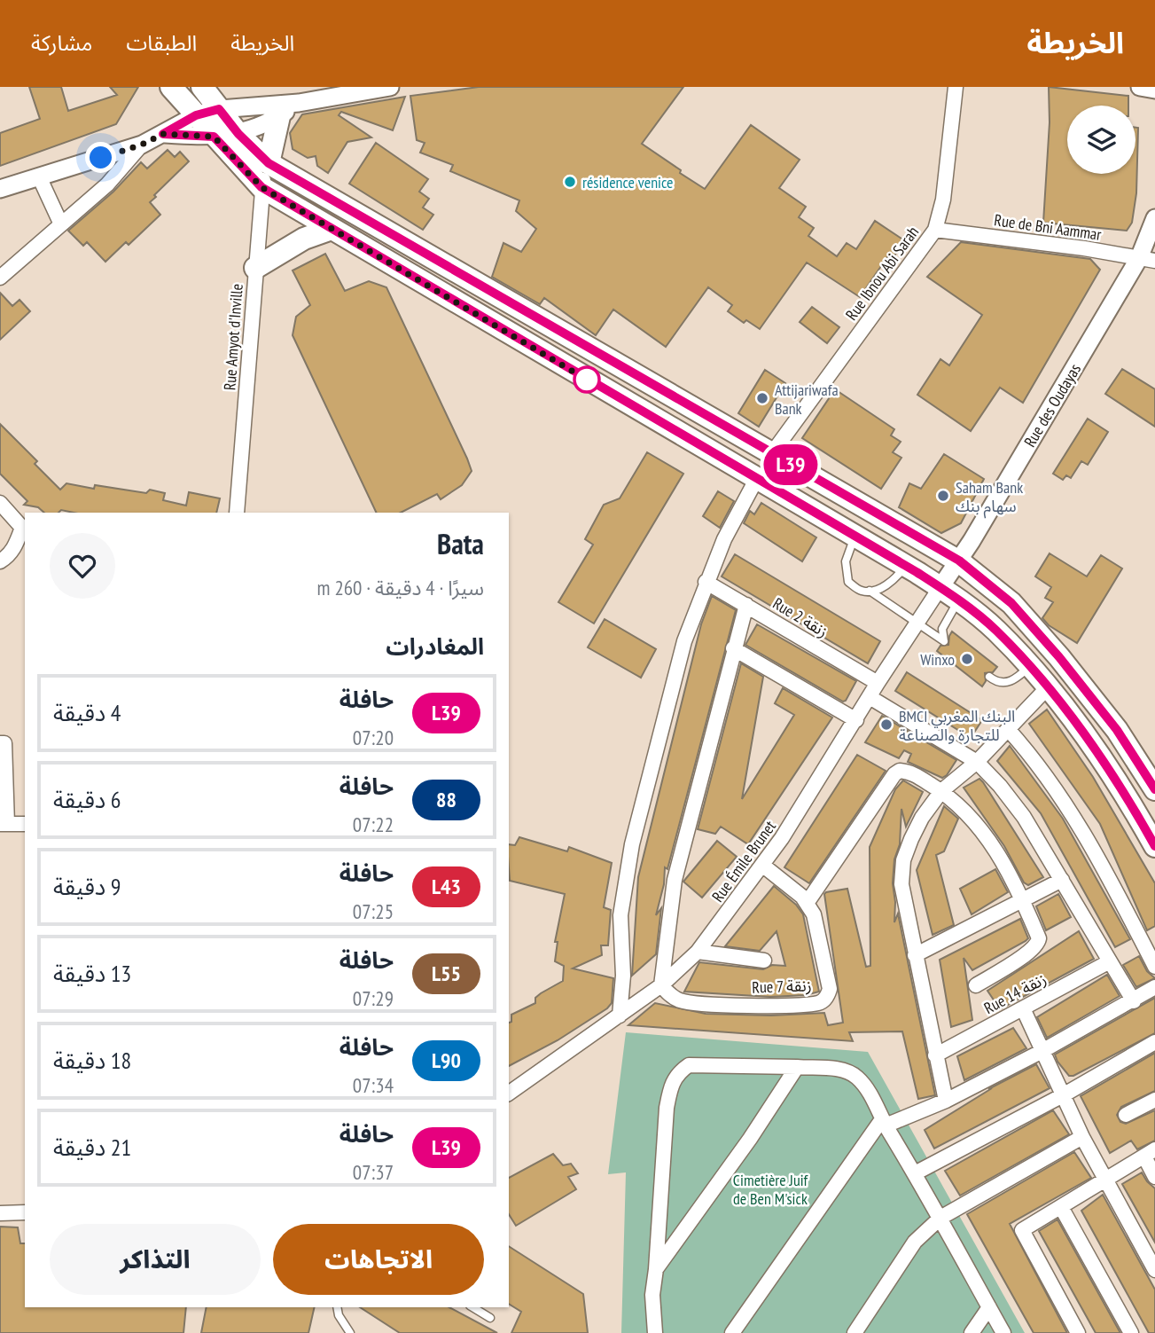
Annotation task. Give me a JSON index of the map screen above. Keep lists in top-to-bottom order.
{
  "streets": {
    "street": [
      "Rue de Bni Aammar",
      "Rue Ibnou Abi Sarah",
      "Rue Amyot d'Inville",
      "Rue des Oudayas",
      "Rue 2 زنقة",
      "Rue Émile Brunet",
      "Rue 7 زنقة",
      "Rue 14 زنقة"
    ]
  },
  "crossings": [
    ["Rue de Bni Aammar", "Rue Ibnou Abi Sarah"],
    ["Rue de Bni Aammar", "Rue des Oudayas"],
    ["Rue des Oudayas", "Rue Émile Brunet"],
    ["Rue 2 زنقة", "Rue Émile Brunet"],
    ["Rue Émile Brunet", "Rue 7 زنقة"]
  ],
  "parks": ["Cimetière Juif de Ben M'sick"],
  "places": [
    "résidence venice",
    "Attijariwafa Bank",
    "Saham Bank سهام بنك",
    "Winxo",
    "BMCI البنك المغربي للتجارة والصناعة"
  ],
  "lines": ["bus line L39"],
  "page": {
    "header": "الخريطة",
    "nav": ["الخريطة", "الطبقات", "مشاركة"],
    "on_map": "L39",
    "heading": [
      ["Bata", "سيرًا · 4 دقيقة · 260 m"],
      "المغادرات"
    ],
    "list": [
      {
        "mark": "L39",
        "name": "حافلة",
        "note": "07:20",
        "value": "4 دقيقة"
      },
      {
        "mark": "88",
        "name": "حافلة",
        "note": "07:22",
        "value": "6 دقيقة"
      },
      {
        "mark": "L43",
        "name": "حافلة",
        "note": "07:25",
        "value": "9 دقيقة"
      },
      {
        "mark": "L55",
        "name": "حافلة",
        "note": "07:29",
        "value": "13 دقيقة"
      },
      {
        "mark": "L90",
        "name": "حافلة",
        "note": "07:34",
        "value": "18 دقيقة"
      },
      {
        "mark": "L39",
        "name": "حافلة",
        "note": "07:37",
        "value": "21 دقيقة"
      }
    ],
    "buttons": ["الاتجاهات", "التذاكر"]
  }
}
